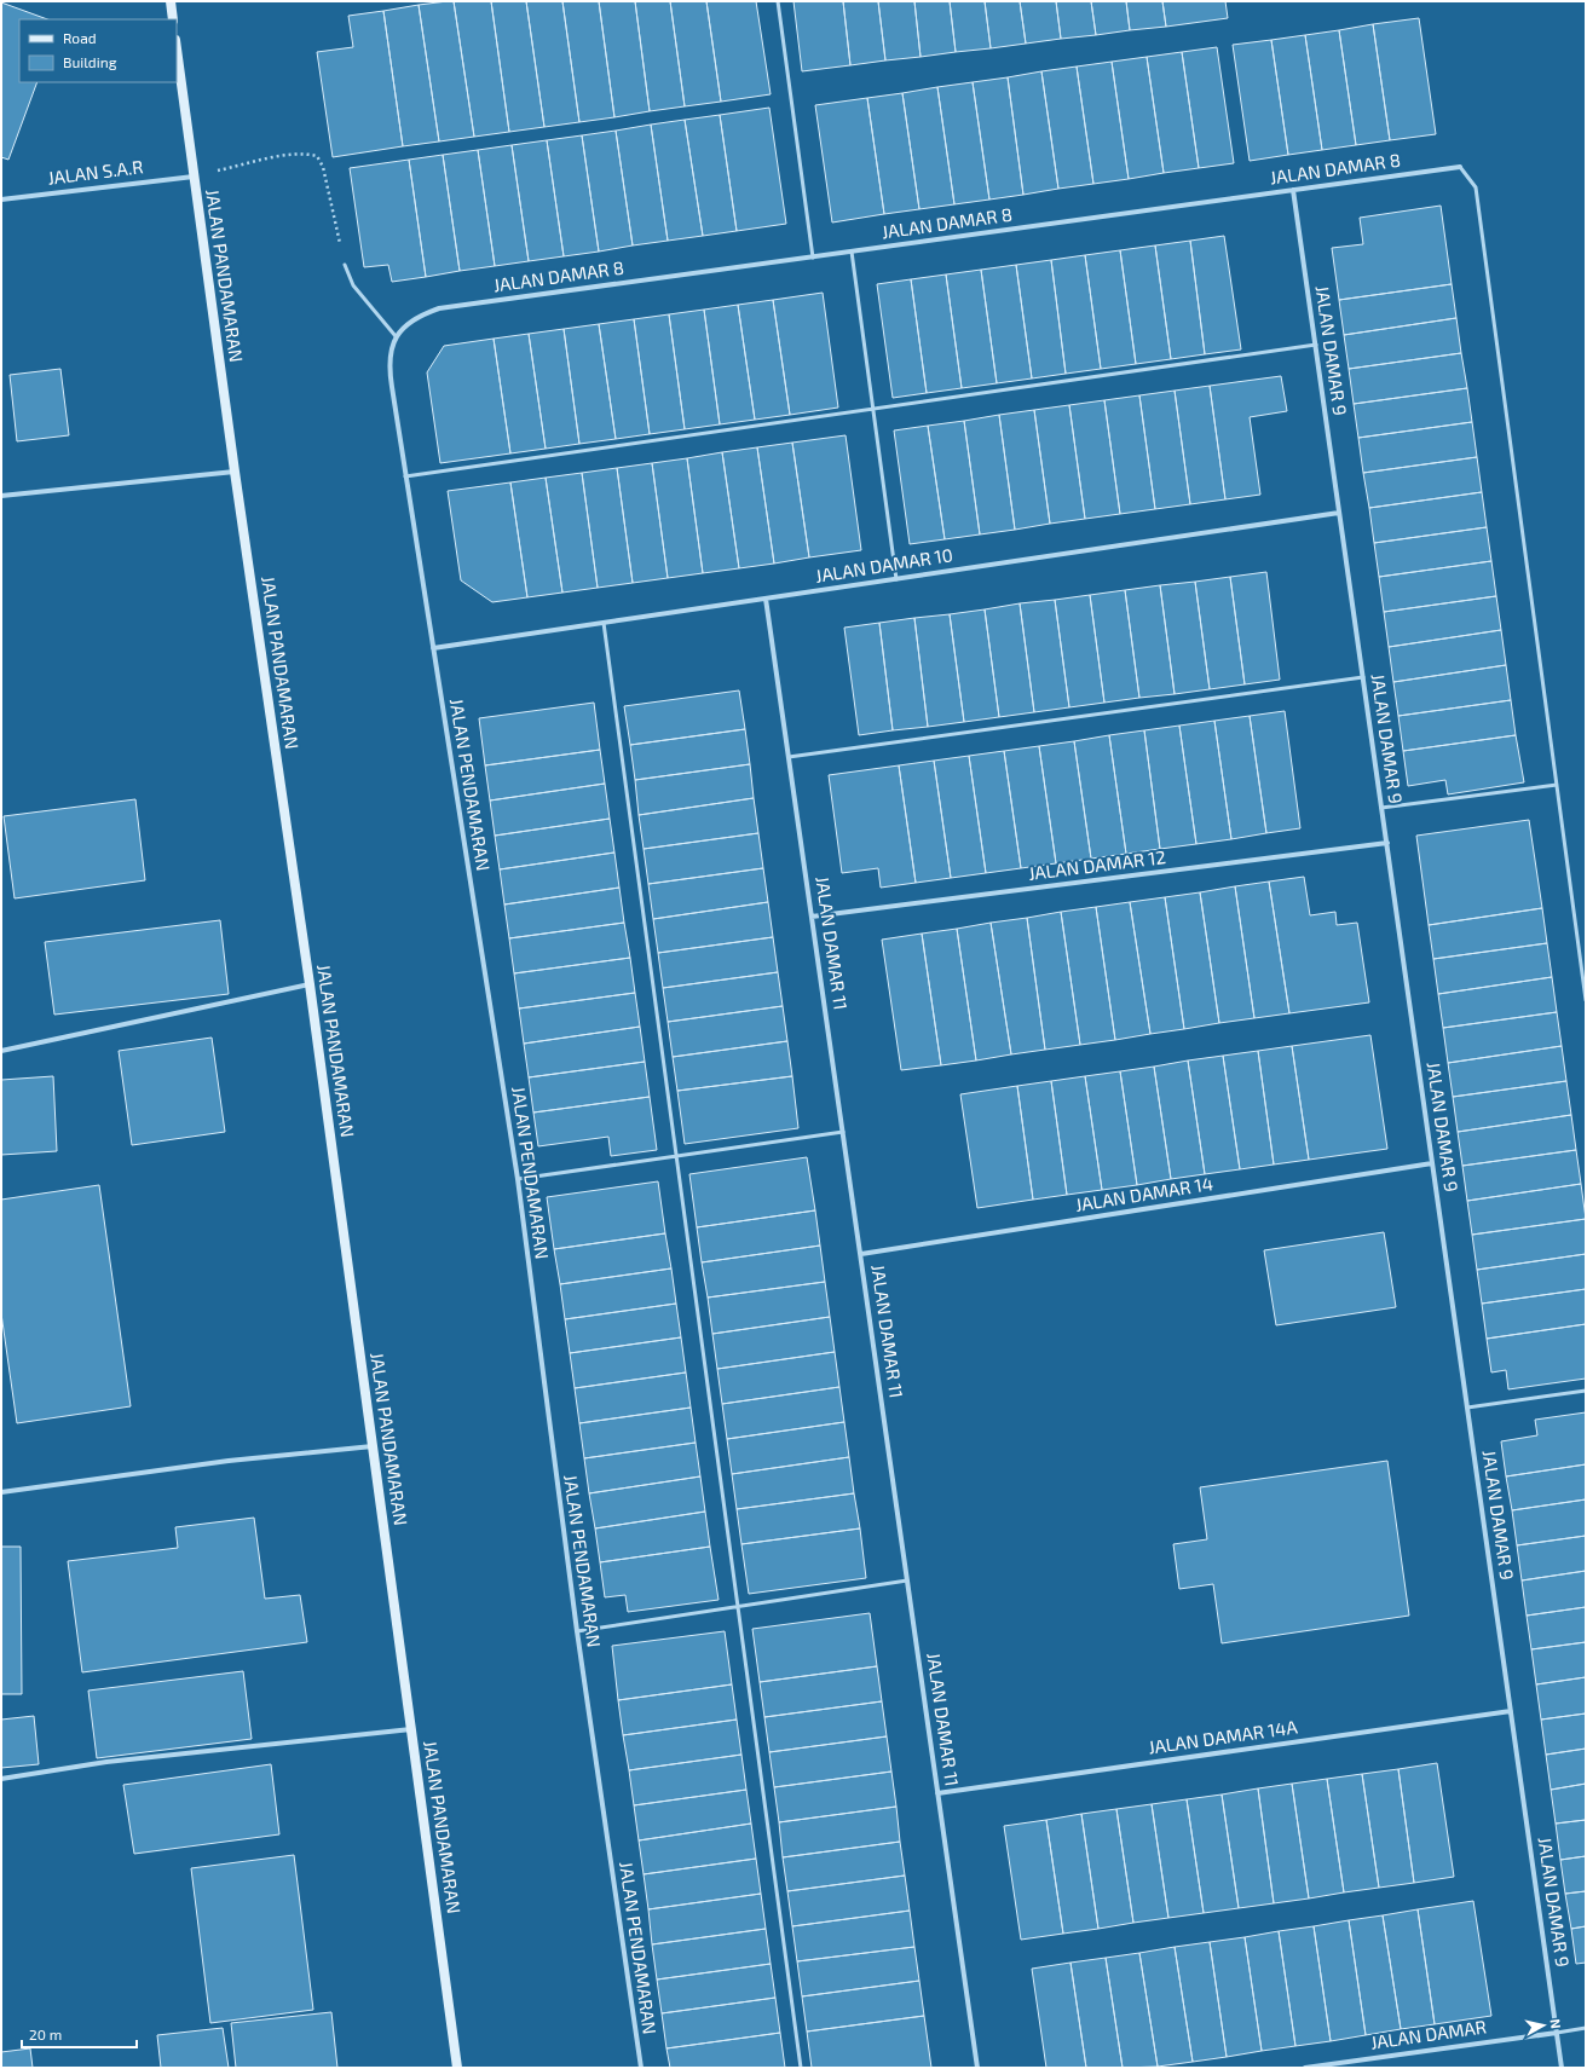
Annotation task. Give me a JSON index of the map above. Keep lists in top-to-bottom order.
{
  "streets": {
    "main road": ["JALAN PANDAMARAN"],
    "street": [
      "JALAN DAMAR 8",
      "JALAN S.A.R",
      "JALAN DAMAR 9",
      "JALAN DAMAR 10",
      "JALAN PENDAMARAN",
      "JALAN DAMAR 12",
      "JALAN DAMAR 11",
      "JALAN DAMAR 14",
      "JALAN DAMAR 14A",
      "JALAN DAMAR"
    ]
  },
  "crossings": [
    ["JALAN DAMAR 8", "JALAN DAMAR 9"],
    ["JALAN DAMAR 8", "JALAN PENDAMARAN"],
    ["JALAN S.A.R", "JALAN PANDAMARAN"],
    ["JALAN DAMAR 9", "JALAN DAMAR 10"],
    ["JALAN DAMAR 9", "JALAN DAMAR 12"],
    ["JALAN DAMAR 9", "JALAN DAMAR 14"],
    ["JALAN DAMAR 9", "JALAN DAMAR 14A"],
    ["JALAN DAMAR 9", "JALAN DAMAR"],
    ["JALAN DAMAR 10", "JALAN PENDAMARAN"],
    ["JALAN DAMAR 10", "JALAN DAMAR 11"],
    ["JALAN DAMAR 12", "JALAN DAMAR 11"],
    ["JALAN DAMAR 11", "JALAN DAMAR 14"],
    ["JALAN DAMAR 11", "JALAN DAMAR 14A"]
  ],
  "legend": ["Road", "Building"],
  "scale_bar": "20 m",
  "north": "right"
}
